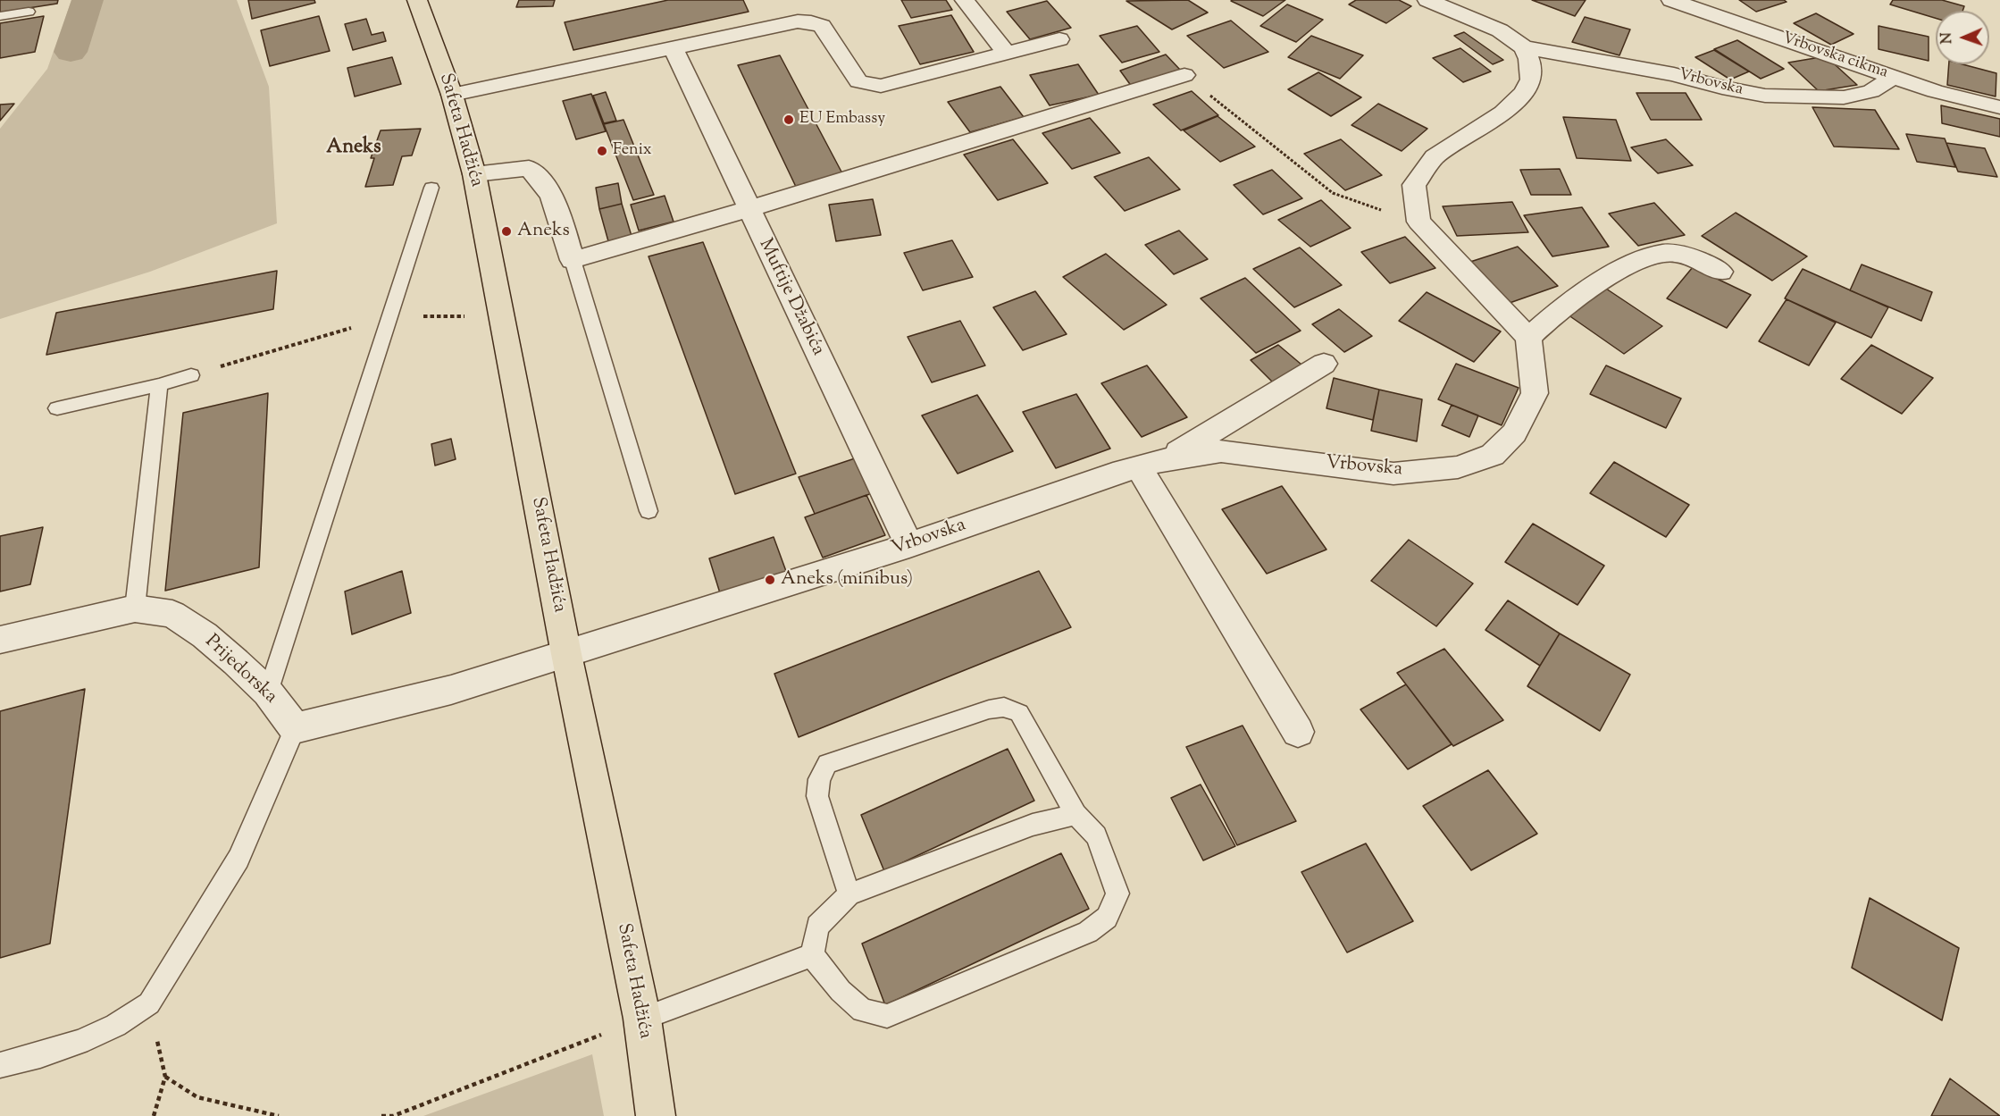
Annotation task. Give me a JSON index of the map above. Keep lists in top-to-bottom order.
{
  "streets": {
    "main road": ["Safeta Hadžića"],
    "street": [
      "Vrbovska cikma",
      "Vrbovska",
      "Muftije Džabića",
      "Prijedorska"
    ]
  },
  "crossings": [
    ["Vrbovska cikma", "Vrbovska"],
    ["Vrbovska", "Safeta Hadžića"],
    ["Vrbovska", "Muftije Džabića"]
  ],
  "districts": ["Aneks"],
  "places": [
    "EU Embassy",
    "Fenix",
    "Aneks",
    "Aneks (minibus)"
  ],
  "north": "left"
}
